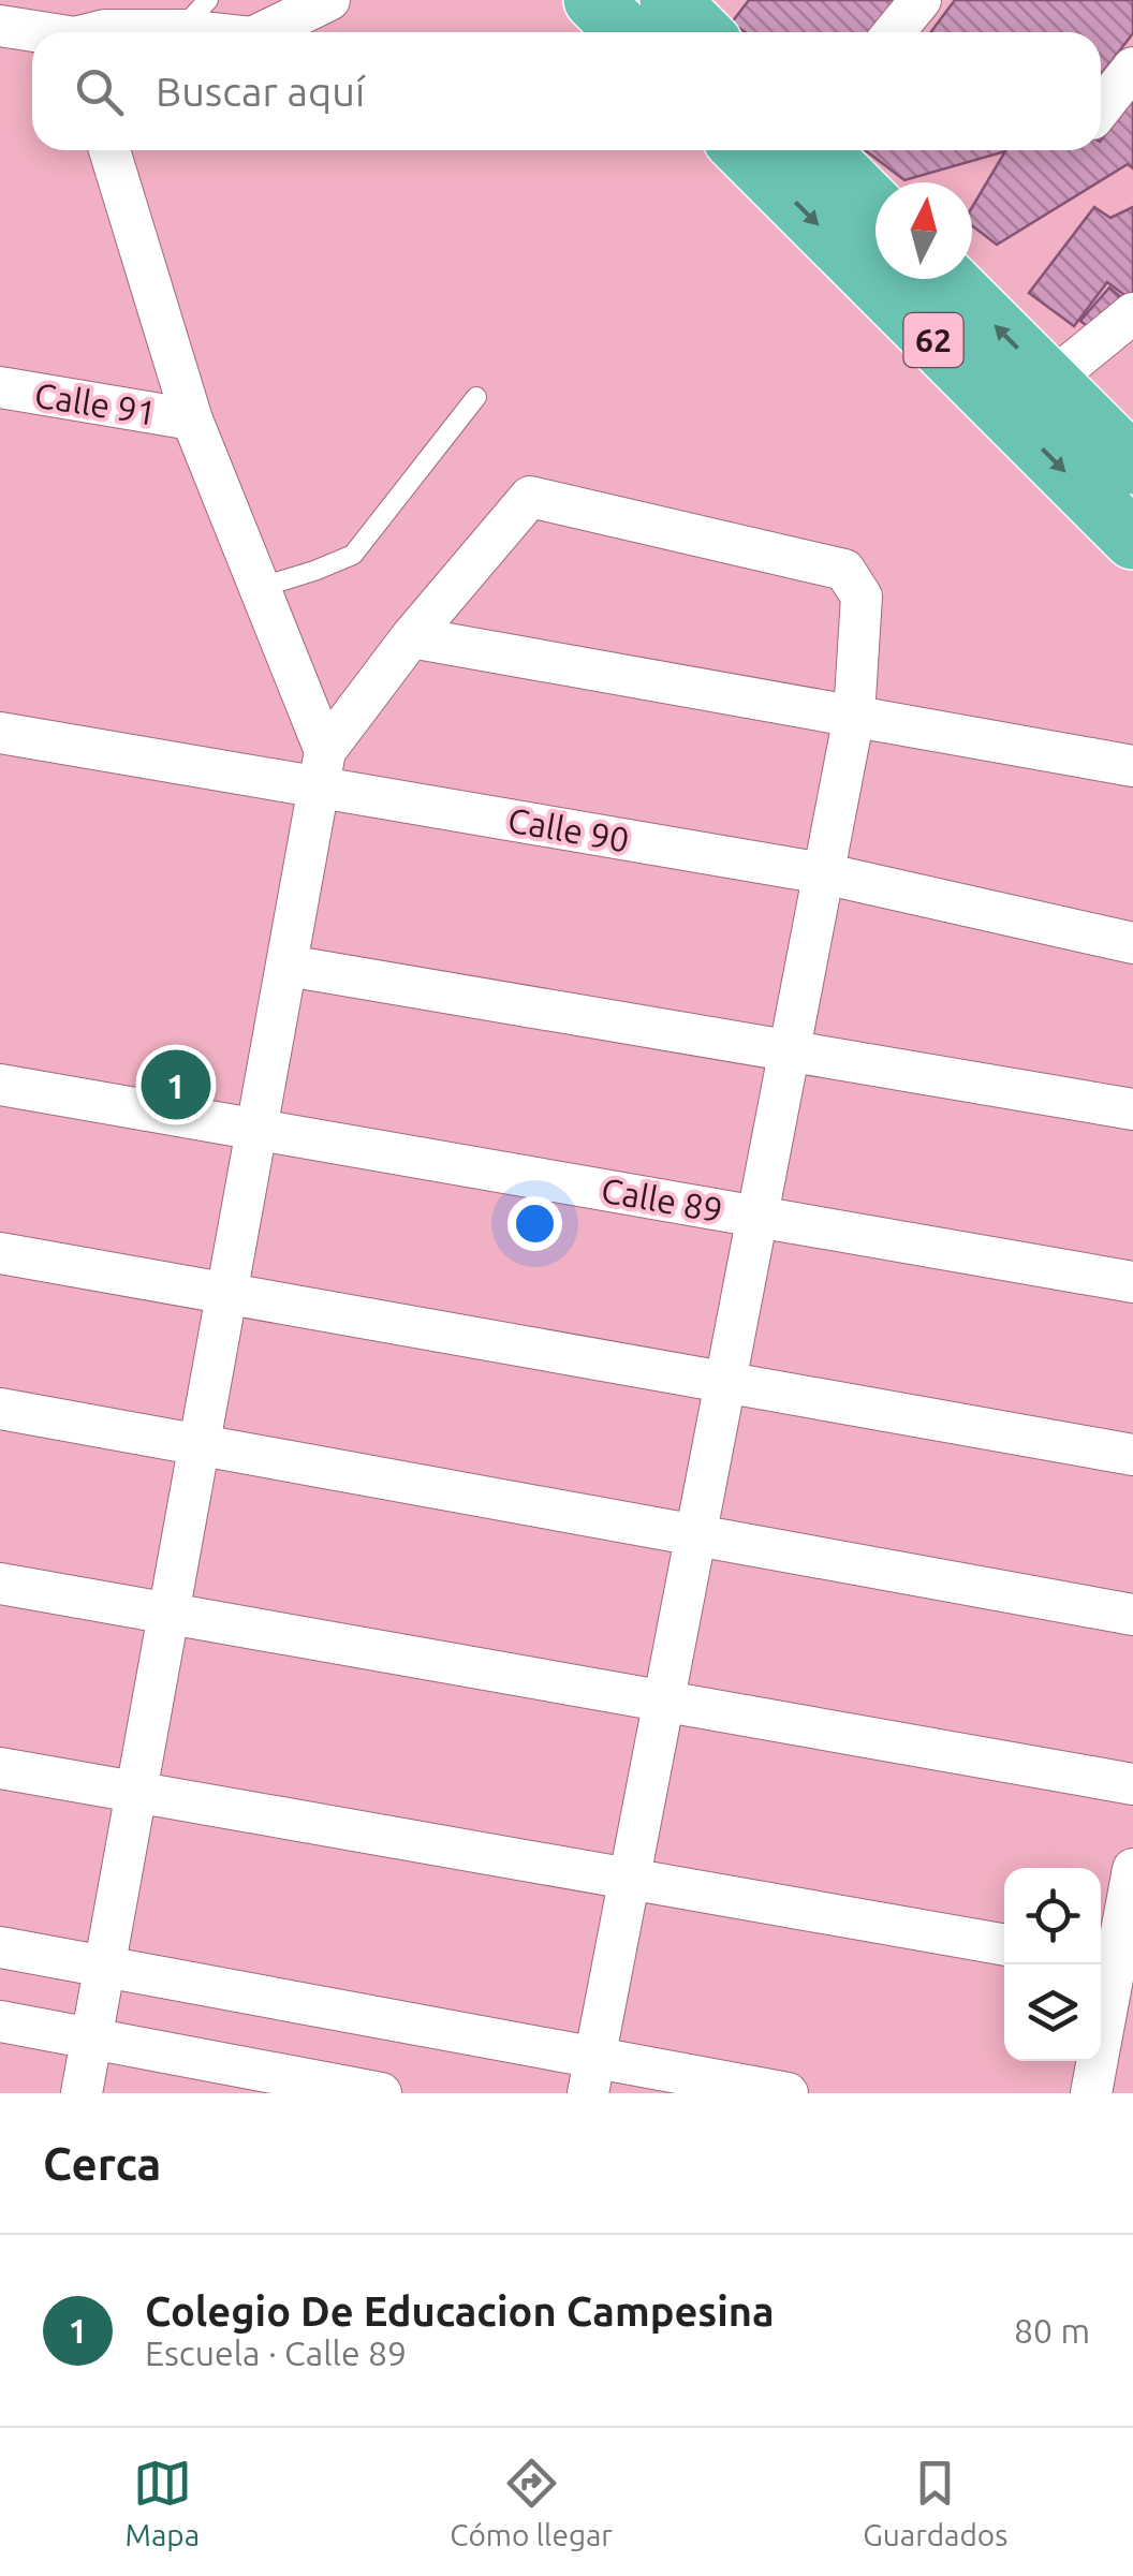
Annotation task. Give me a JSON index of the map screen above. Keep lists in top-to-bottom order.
{
  "streets": {
    "highway": ["62"],
    "street": ["Calle 91", "Calle 90", "Calle 89"]
  },
  "north": "top",
  "page": {
    "search": "Buscar aquí",
    "pins": "1",
    "heading": "Cerca",
    "list": [
      {
        "mark": "1",
        "name": "Colegio De Educacion Campesina",
        "note": "Escuela · Calle 89",
        "value": "80 m"
      }
    ],
    "nav": ["Mapa", "Cómo llegar", "Guardados"]
  }
}
